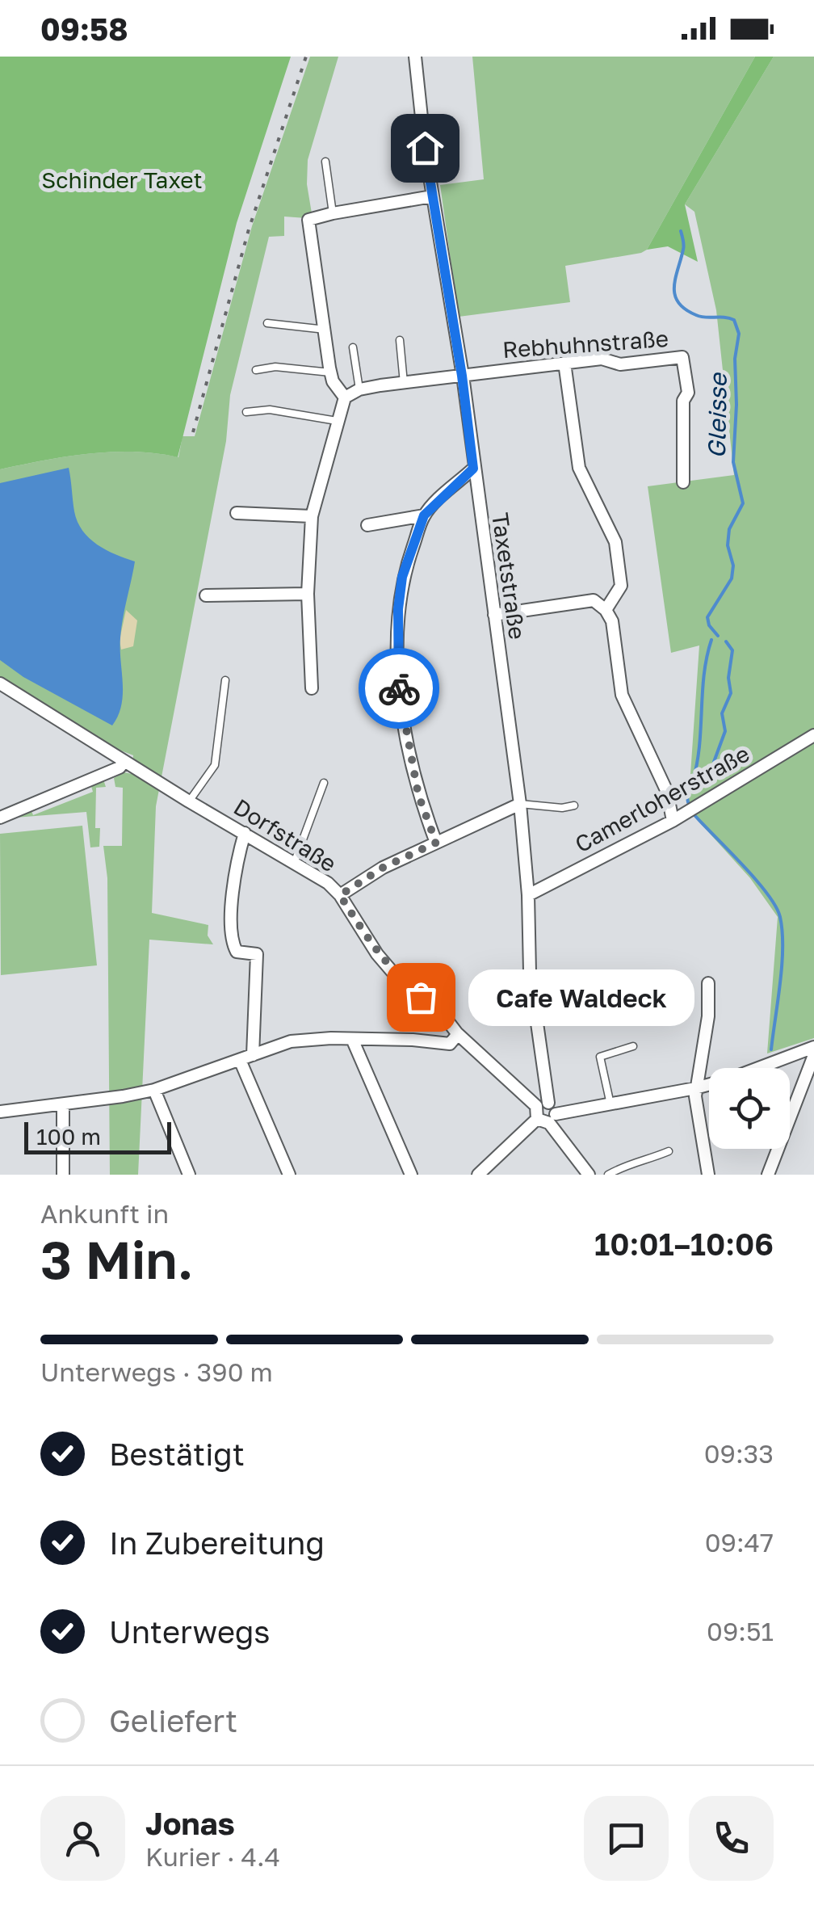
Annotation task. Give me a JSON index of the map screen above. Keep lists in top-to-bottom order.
{
  "streets": {
    "street": [
      "Rebhuhnstraße",
      "Taxetstraße",
      "Camerloherstraße",
      "Dorfstraße"
    ]
  },
  "crossings": [
    ["Rebhuhnstraße", "Taxetstraße"],
    ["Taxetstraße", "Camerloherstraße"],
    ["Taxetstraße", "Dorfstraße"]
  ],
  "water": ["Gleisse"],
  "parks": ["Schinder Taxet"],
  "places": ["Cafe Waldeck"],
  "scale_bar": "100 m",
  "page": {
    "status": "09:58",
    "bubble": "Cafe Waldeck",
    "scale": "100 m",
    "heading": ["3 Min.", "Ankunft in", "10:01–10:06"],
    "panel": ["Jonas", "Kurier · 4.4"],
    "bar": "Unterwegs · 390 m",
    "list": [
      ["Bestätigt", "09:33"],
      ["In Zubereitung", "09:47"],
      ["Unterwegs", "09:51"],
      "Geliefert"
    ]
  }
}
